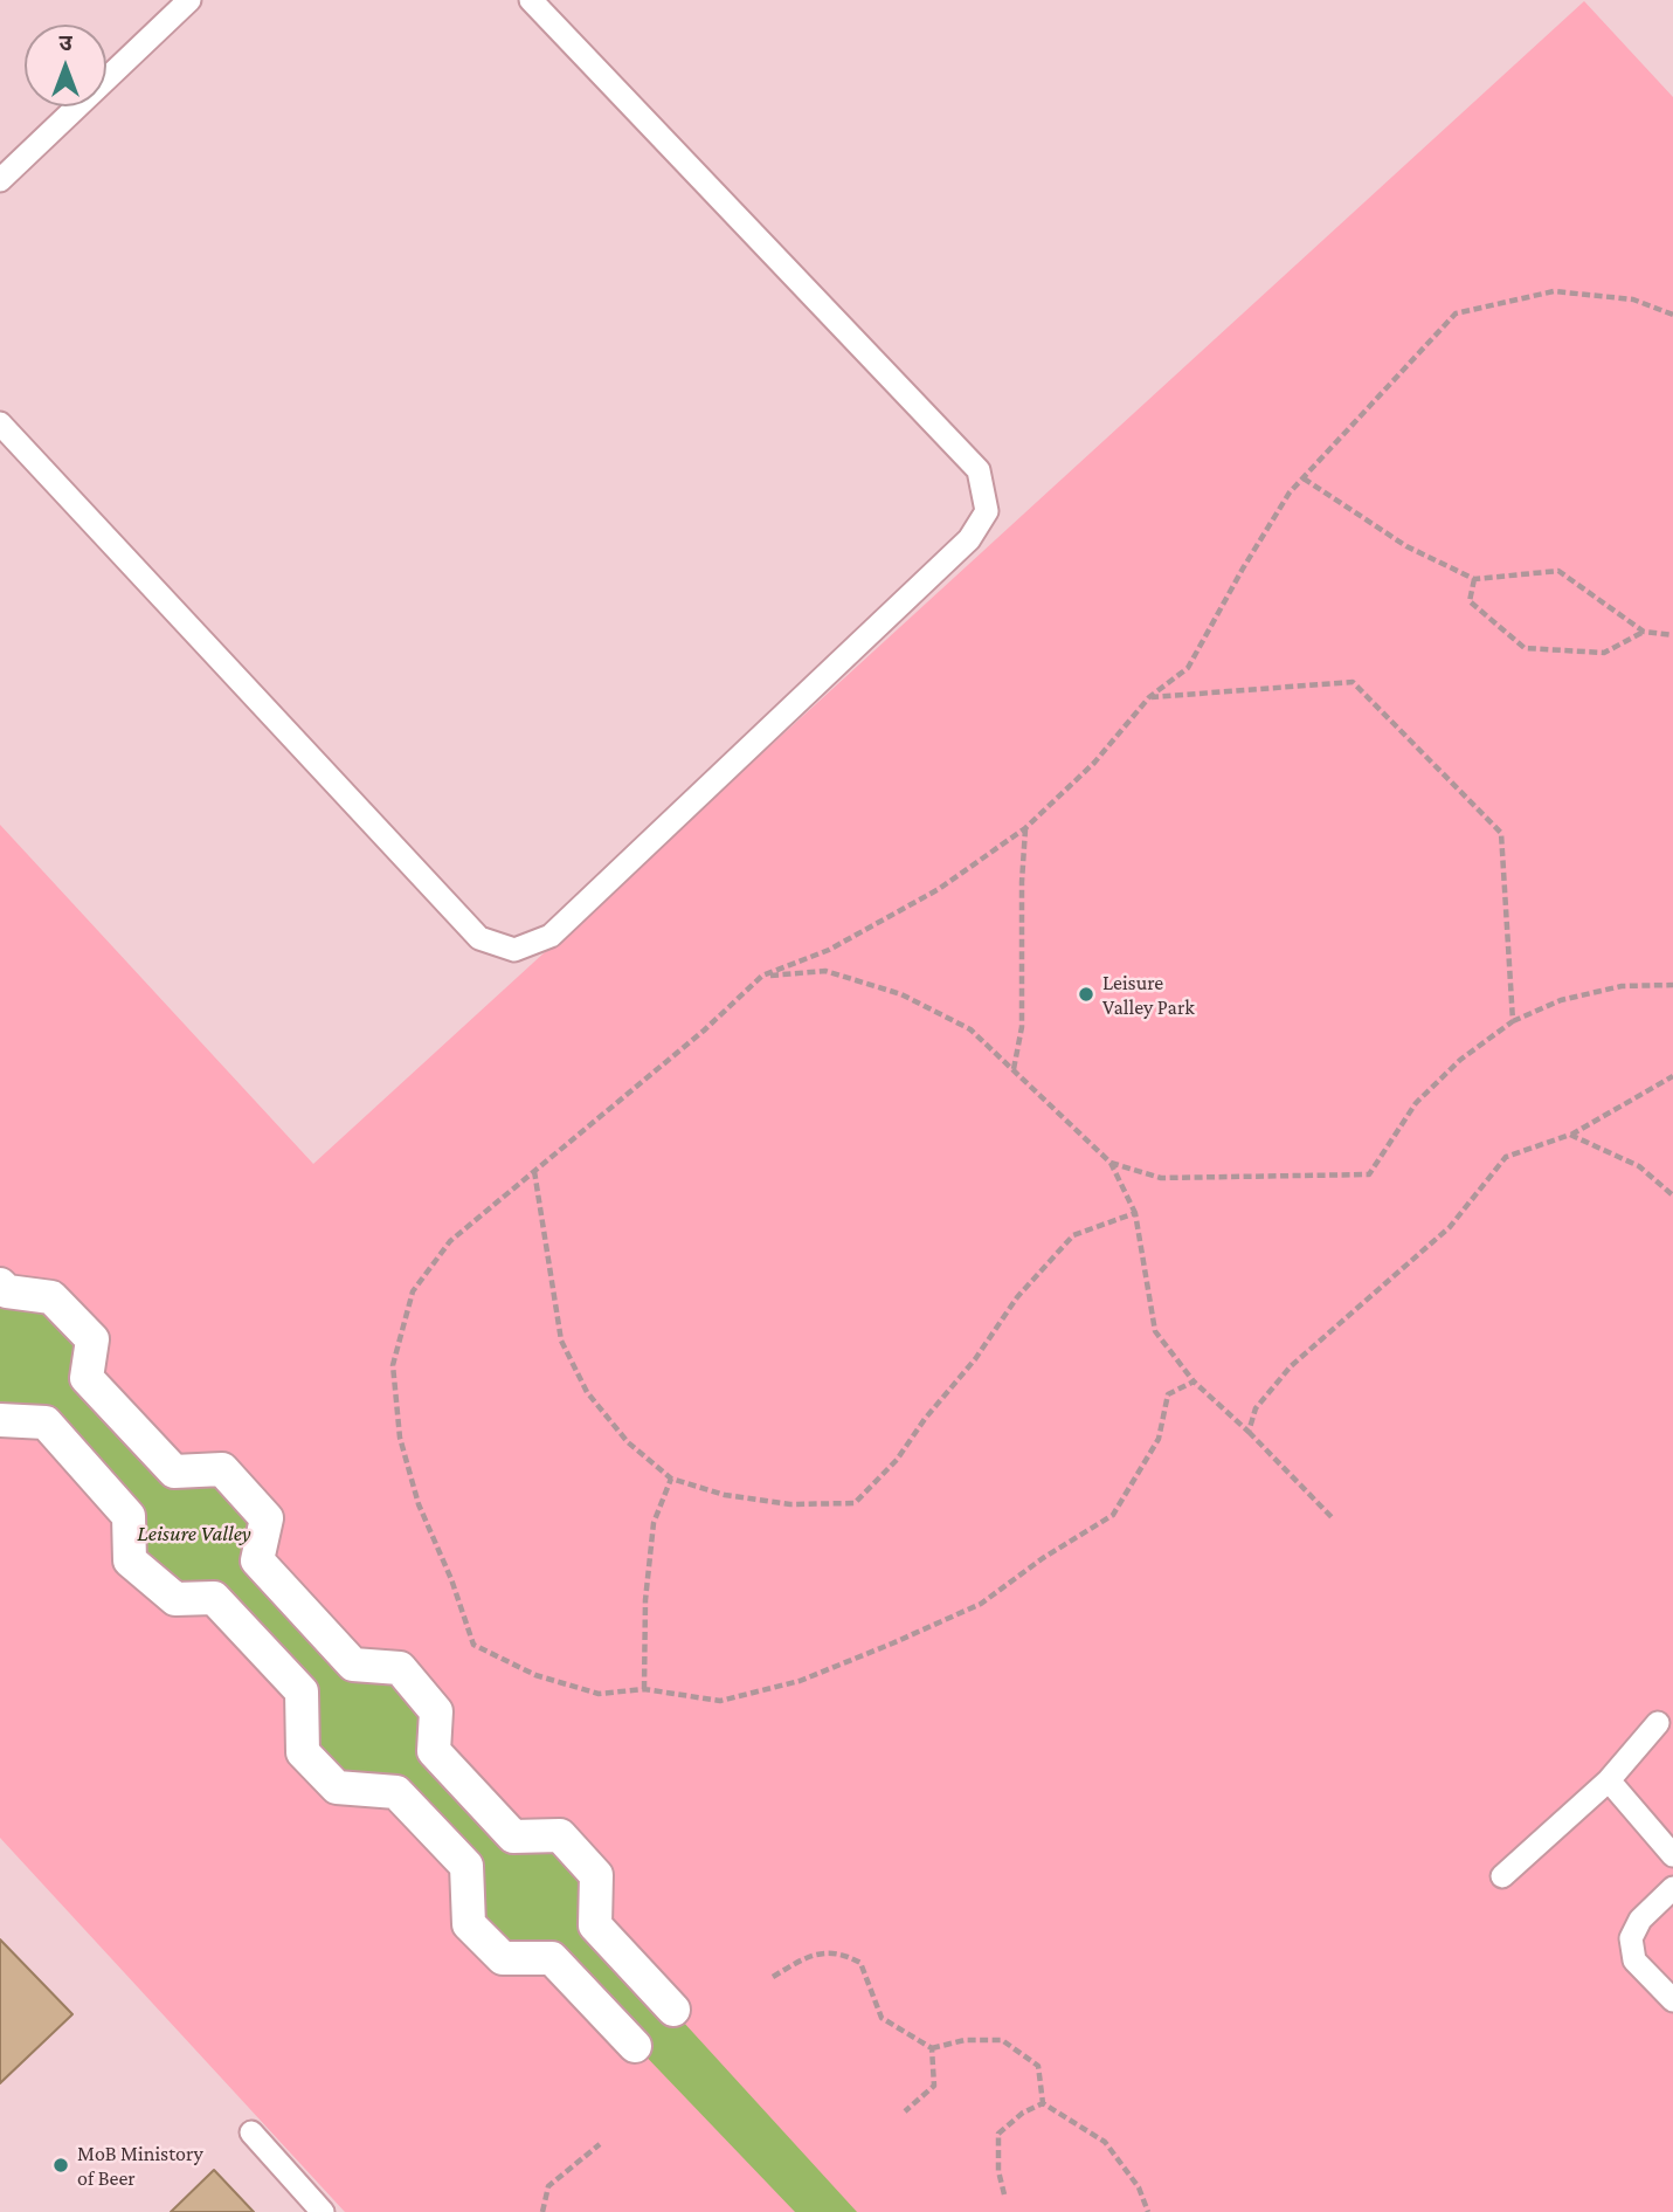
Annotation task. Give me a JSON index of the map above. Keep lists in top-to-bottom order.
{
  "water": ["Leisure Valley"],
  "places": ["Leisure Valley Park", "MoB Ministory of Beer"],
  "north": "top"
}
